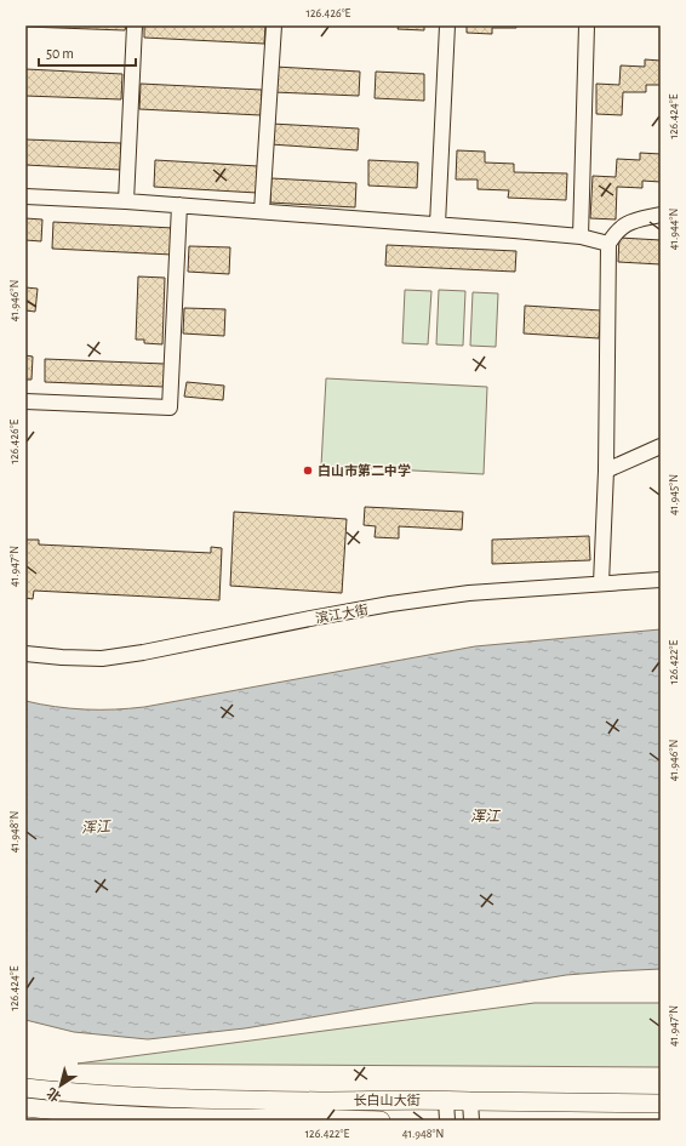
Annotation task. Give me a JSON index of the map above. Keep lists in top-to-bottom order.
{
  "streets": {
    "main road": ["长白山大街"],
    "street": ["滨江大街"]
  },
  "water": ["浑江"],
  "places": ["白山市第二中学"],
  "scale_bar": "50 m",
  "north": "bottom left",
  "coordinates": [
    "126.426°E",
    "126.424°E",
    "41.944°N",
    "41.946°N",
    "41.945°N",
    "41.947°N",
    "126.422°E",
    "41.948°N"
  ]
}
